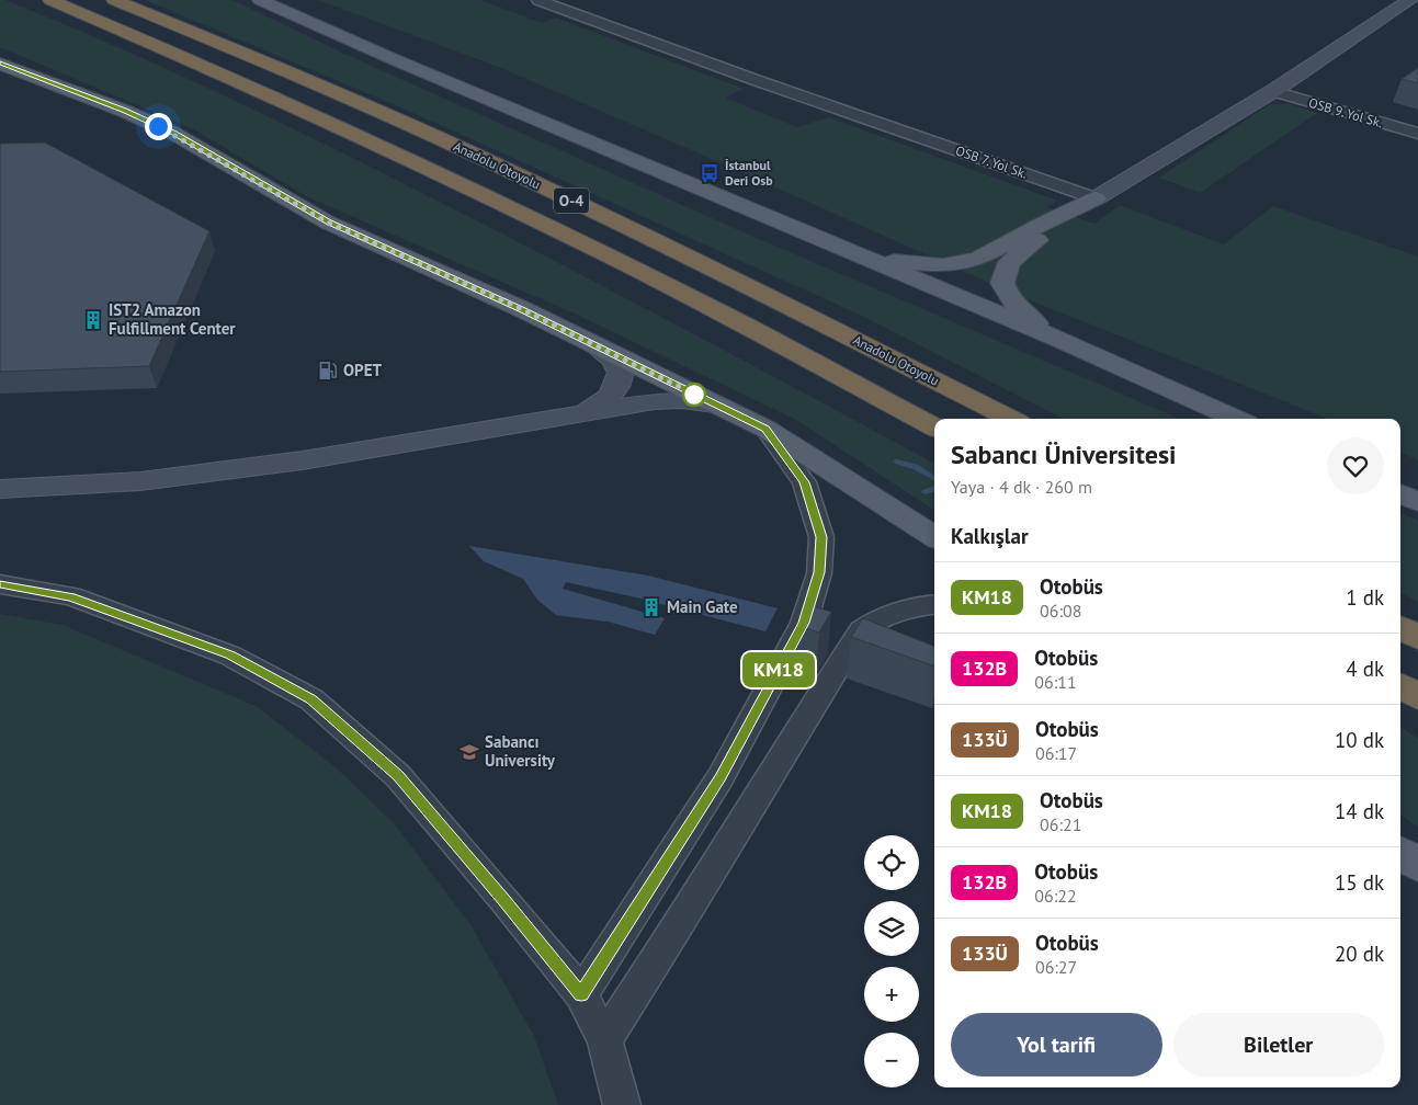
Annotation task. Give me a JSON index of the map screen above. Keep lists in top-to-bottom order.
{
  "streets": {
    "highway": ["Anadolu Otoyolu", "O-4"],
    "street": ["OSB 9. Yol Sk.", "OSB 7. Yol Sk."]
  },
  "places": {
    "bus stop": ["İstanbul Deri Osb"],
    "building": ["IST2 Amazon Fulfillment Center", "Main Gate"],
    "fuel station": ["OPET"],
    "school or university": ["Sabancı University"]
  },
  "lines": ["bus line KM18"],
  "page": {
    "on_map": "KM18",
    "heading": [
      ["Sabancı Üniversitesi", "Yaya · 4 dk · 260 m"],
      "Kalkışlar"
    ],
    "list": [
      {
        "mark": "KM18",
        "name": "Otobüs",
        "note": "06:08",
        "value": "1 dk"
      },
      {
        "mark": "132B",
        "name": "Otobüs",
        "note": "06:11",
        "value": "4 dk"
      },
      {
        "mark": "133Ü",
        "name": "Otobüs",
        "note": "06:17",
        "value": "10 dk"
      },
      {
        "mark": "KM18",
        "name": "Otobüs",
        "note": "06:21",
        "value": "14 dk"
      },
      {
        "mark": "132B",
        "name": "Otobüs",
        "note": "06:22",
        "value": "15 dk"
      },
      {
        "mark": "133Ü",
        "name": "Otobüs",
        "note": "06:27",
        "value": "20 dk"
      }
    ],
    "map_buttons": ["+", "−"],
    "buttons": ["Yol tarifi", "Biletler"]
  }
}
